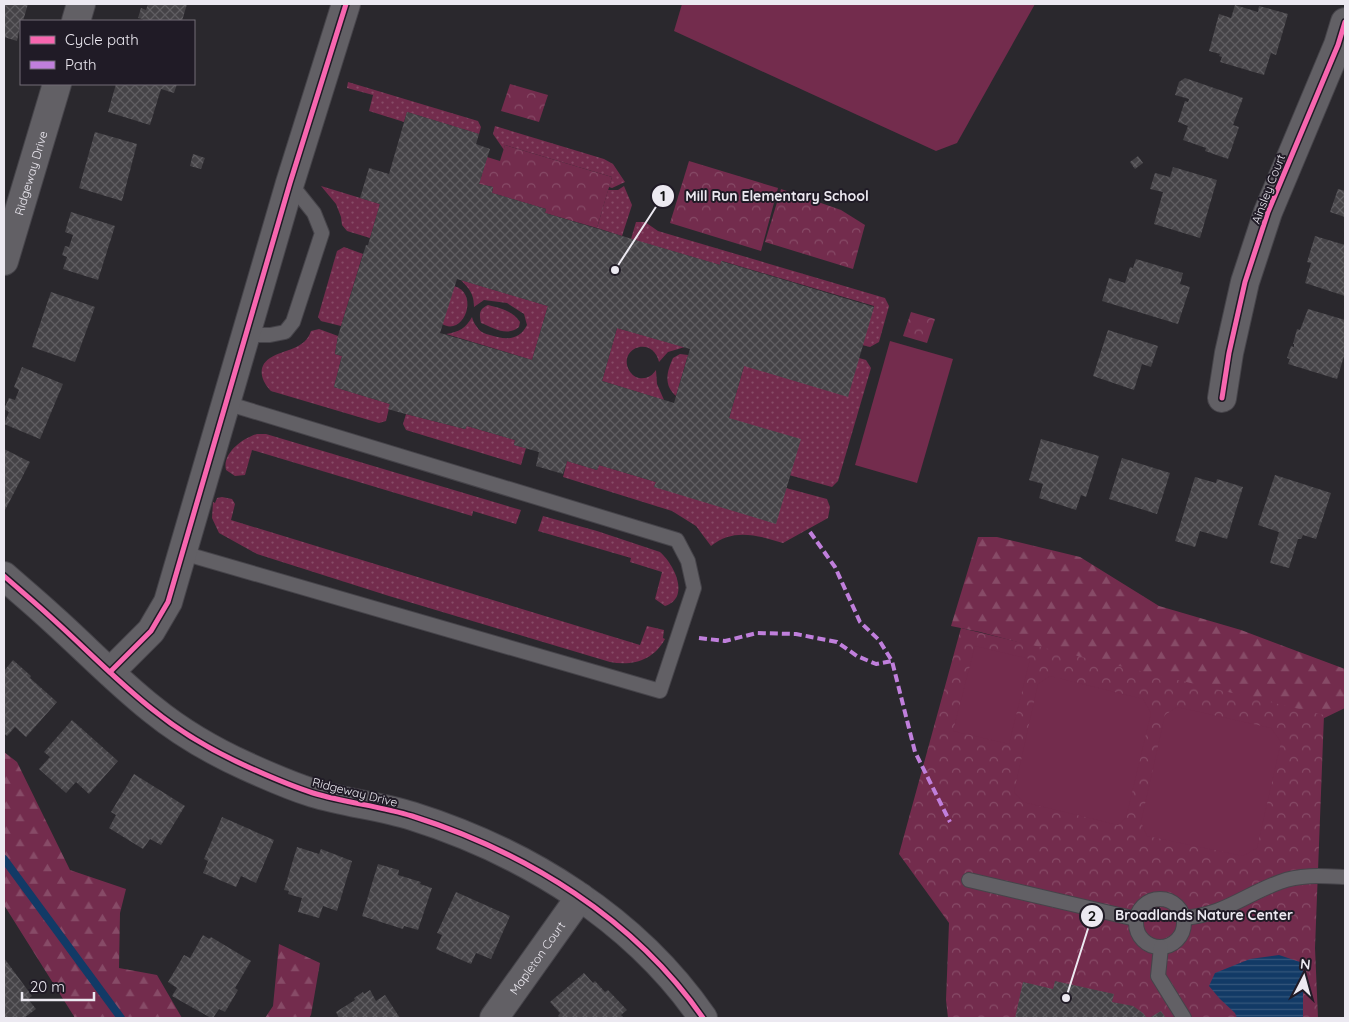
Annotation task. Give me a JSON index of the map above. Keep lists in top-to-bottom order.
{
  "streets": {
    "street": ["Ridgeway Drive", "Ainsley Court", "Mapleton Court"]
  },
  "crossings": [
    ["Ridgeway Drive", "Mapleton Court"]
  ],
  "places": ["Mill Run Elementary School", "Broadlands Nature Center"],
  "legend": ["Cycle path", "Path"],
  "scale_bar": "20 m",
  "north": "top"
}
